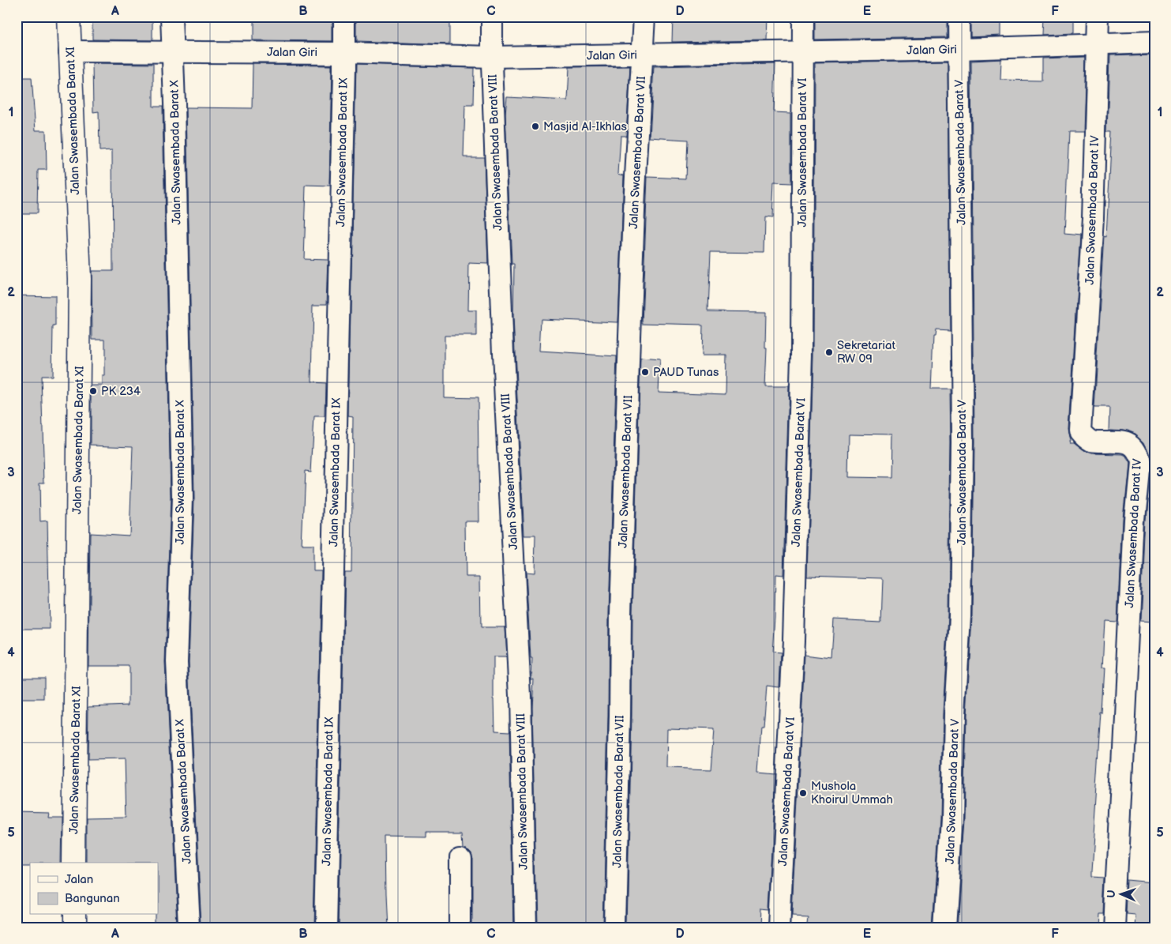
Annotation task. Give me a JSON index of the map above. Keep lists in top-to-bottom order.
{
  "streets": {
    "street": [
      "Jalan Giri",
      "Jalan Swasembada Barat XI",
      "Jalan Swasembada Barat X",
      "Jalan Swasembada Barat IX",
      "Jalan Swasembada Barat VIII",
      "Jalan Swasembada Barat VII",
      "Jalan Swasembada Barat VI",
      "Jalan Swasembada Barat V",
      "Jalan Swasembada Barat IV"
    ]
  },
  "crossings": [
    ["Jalan Giri", "Jalan Swasembada Barat XI"],
    ["Jalan Giri", "Jalan Swasembada Barat X"],
    ["Jalan Giri", "Jalan Swasembada Barat IX"],
    ["Jalan Giri", "Jalan Swasembada Barat VIII"],
    ["Jalan Giri", "Jalan Swasembada Barat VII"],
    ["Jalan Giri", "Jalan Swasembada Barat VI"],
    ["Jalan Giri", "Jalan Swasembada Barat V"],
    ["Jalan Giri", "Jalan Swasembada Barat IV"]
  ],
  "places": [
    "Masjid Al-Ikhlas",
    "Sekretariat RW 09",
    "PAUD Tunas",
    "PK 234",
    "Mushola Khoirul Ummah"
  ],
  "legend": ["Jalan", "Bangunan"],
  "north": "left",
  "grid": {
    "columns": [
      "A",
      "B",
      "C",
      "D",
      "E",
      "F"
    ],
    "rows": [
      "1",
      "2",
      "3",
      "4",
      "5"
    ]
  }
}
